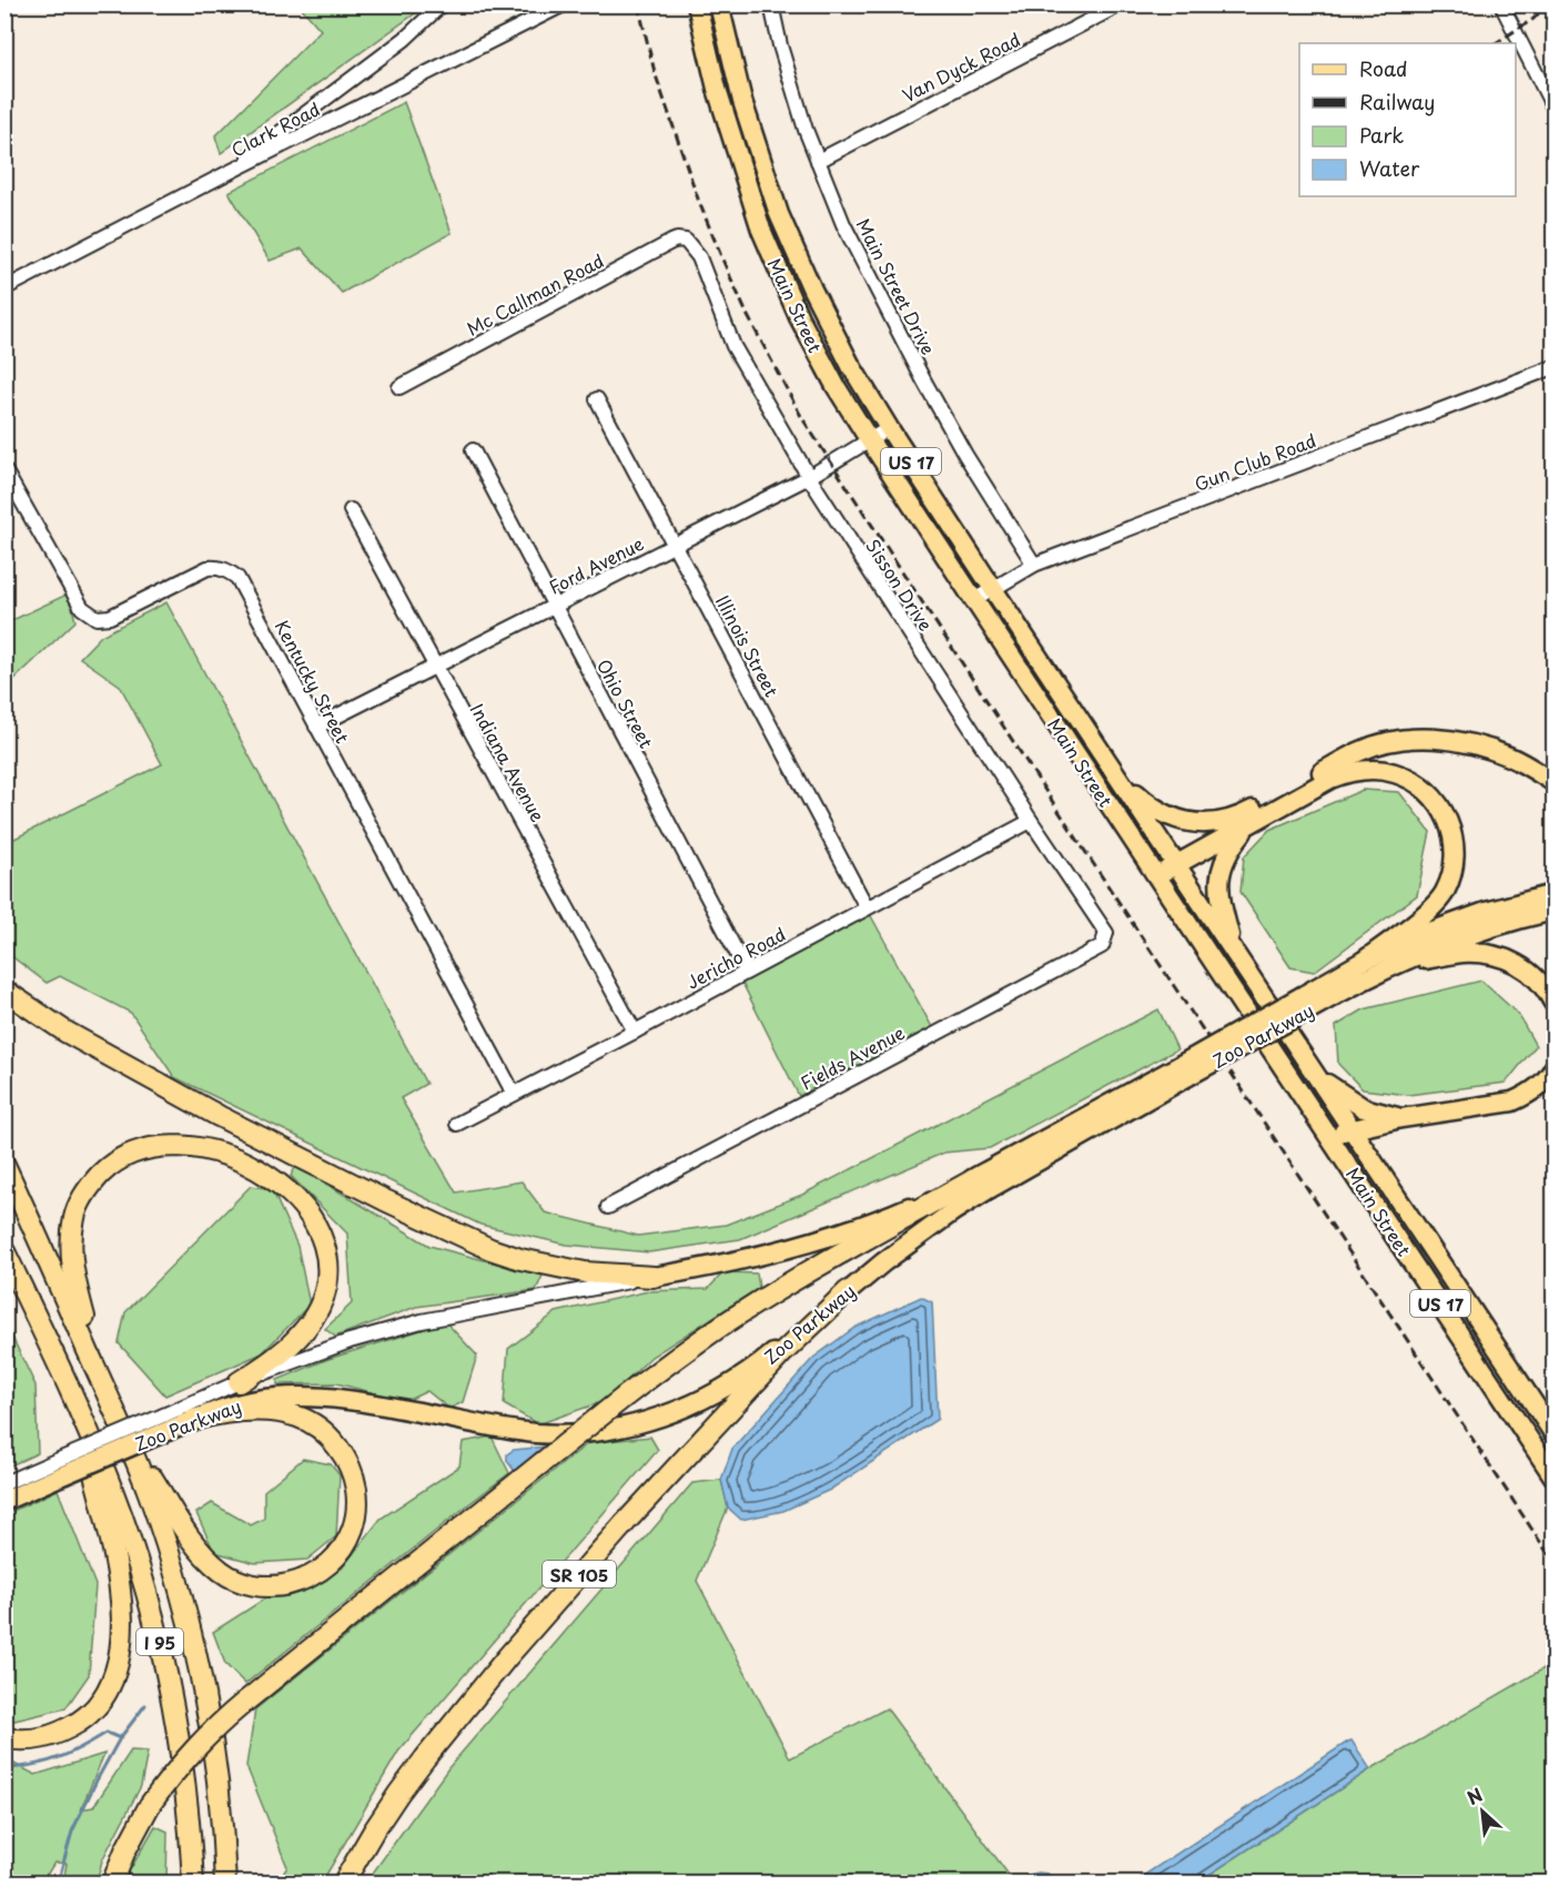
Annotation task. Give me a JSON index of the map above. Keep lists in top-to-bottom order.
{
  "streets": {
    "highway": ["SR 105", "I 95"],
    "main road": ["Main Street", "US 17", "Zoo Parkway"],
    "street": [
      "Van Dyck Road",
      "Clark Road",
      "Main Street Drive",
      "Mc Callman Road",
      "Gun Club Road",
      "Ford Avenue",
      "Sisson Drive",
      "Illinois Street",
      "Kentucky Street",
      "Ohio Street",
      "Indiana Avenue",
      "Jericho Road",
      "Fields Avenue"
    ]
  },
  "crossings": [
    ["Van Dyck Road", "Main Street Drive"],
    ["Main Street Drive", "Gun Club Road"],
    ["Mc Callman Road", "Sisson Drive"],
    ["Main Street", "Gun Club Road"],
    ["Main Street", "Ford Avenue"],
    ["Ford Avenue", "Sisson Drive"],
    ["Ford Avenue", "Illinois Street"],
    ["Ford Avenue", "Kentucky Street"],
    ["Ford Avenue", "Ohio Street"],
    ["Ford Avenue", "Indiana Avenue"],
    ["Sisson Drive", "Jericho Road"],
    ["Sisson Drive", "Fields Avenue"],
    ["Illinois Street", "Jericho Road"],
    ["Kentucky Street", "Jericho Road"],
    ["Ohio Street", "Jericho Road"],
    ["Indiana Avenue", "Jericho Road"],
    ["Zoo Parkway", "SR 105"]
  ],
  "legend": [
    "Road",
    "Railway",
    "Park",
    "Water"
  ],
  "north": "top left"
}
